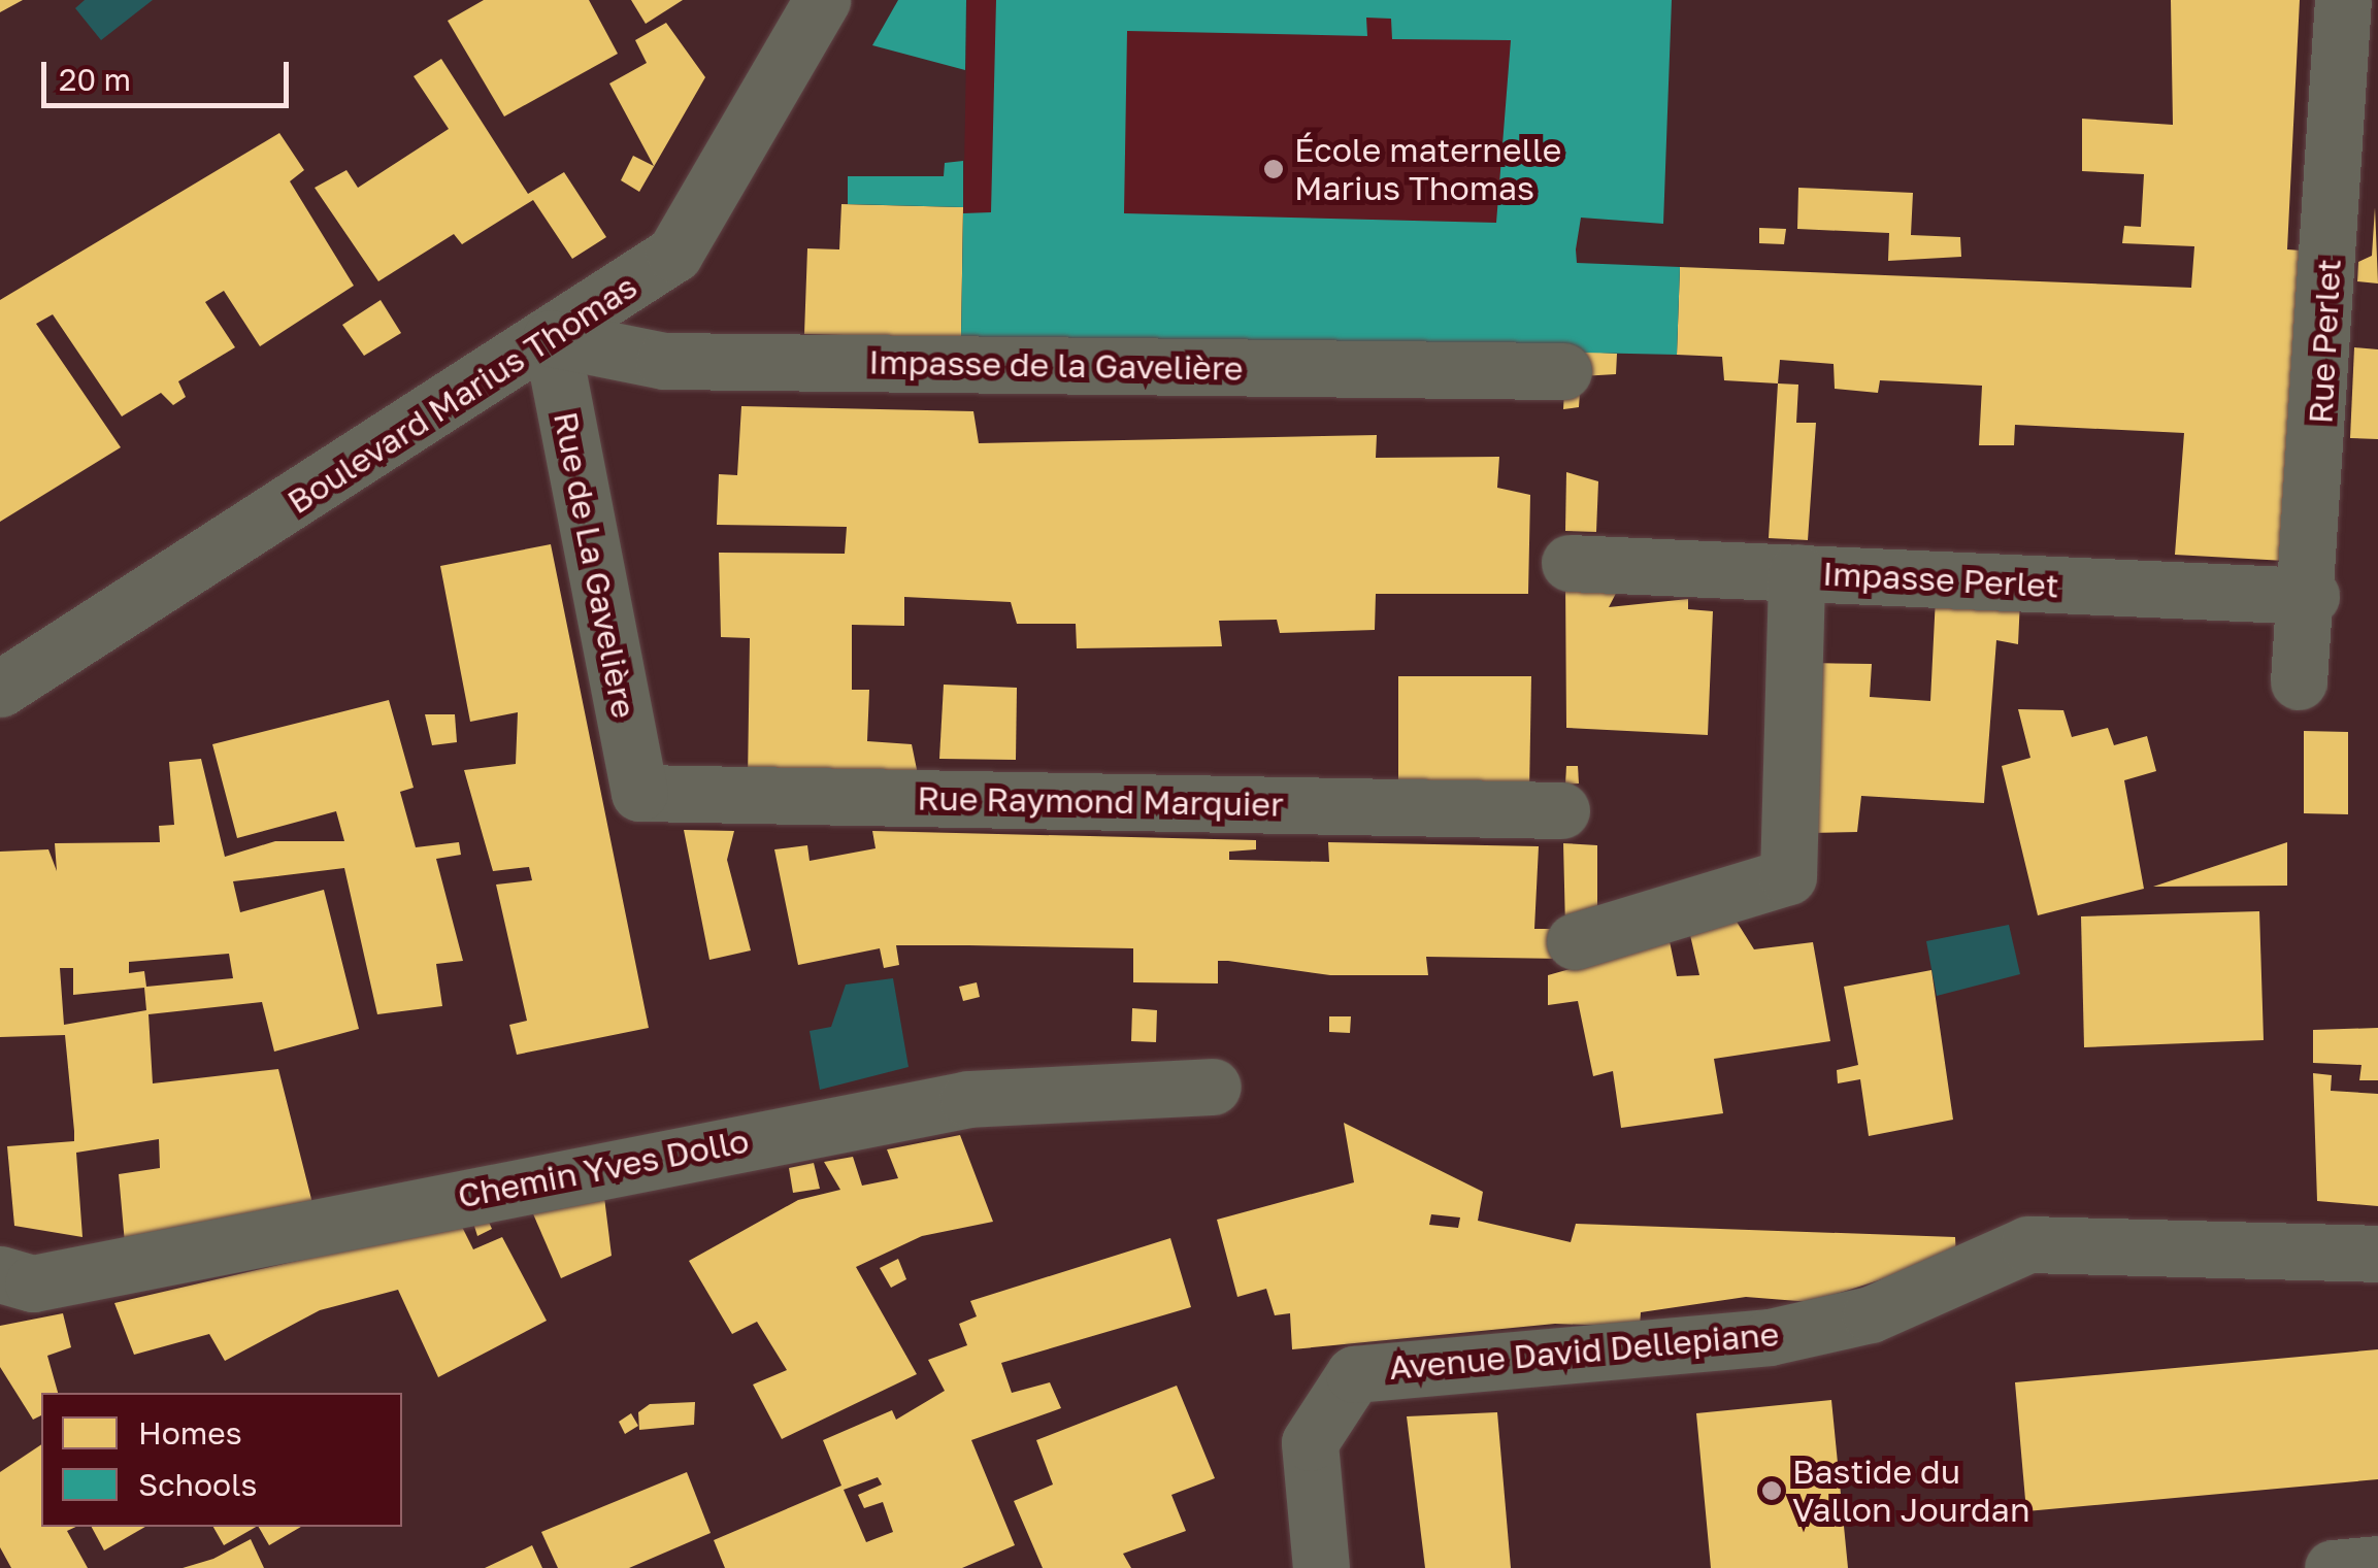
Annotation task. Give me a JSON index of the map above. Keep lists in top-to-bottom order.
{
  "streets": {
    "street": [
      "Rue Perlet",
      "Impasse de la Gavelière",
      "Boulevard Marius Thomas",
      "Rue de La Gavelière",
      "Impasse Perlet",
      "Rue Raymond Marquier",
      "Chemin Yves Dollo",
      "Avenue David Dellepiane"
    ]
  },
  "crossings": [
    ["Rue Perlet", "Impasse Perlet"],
    ["Impasse de la Gavelière", "Boulevard Marius Thomas"],
    ["Impasse de la Gavelière", "Rue de La Gavelière"],
    ["Boulevard Marius Thomas", "Rue de La Gavelière"],
    ["Rue de La Gavelière", "Rue Raymond Marquier"]
  ],
  "places": ["École maternelle Marius Thomas", "Bastide du Vallon Jourdan"],
  "legend": ["Homes", "Schools"],
  "scale_bar": "20 m"
}
